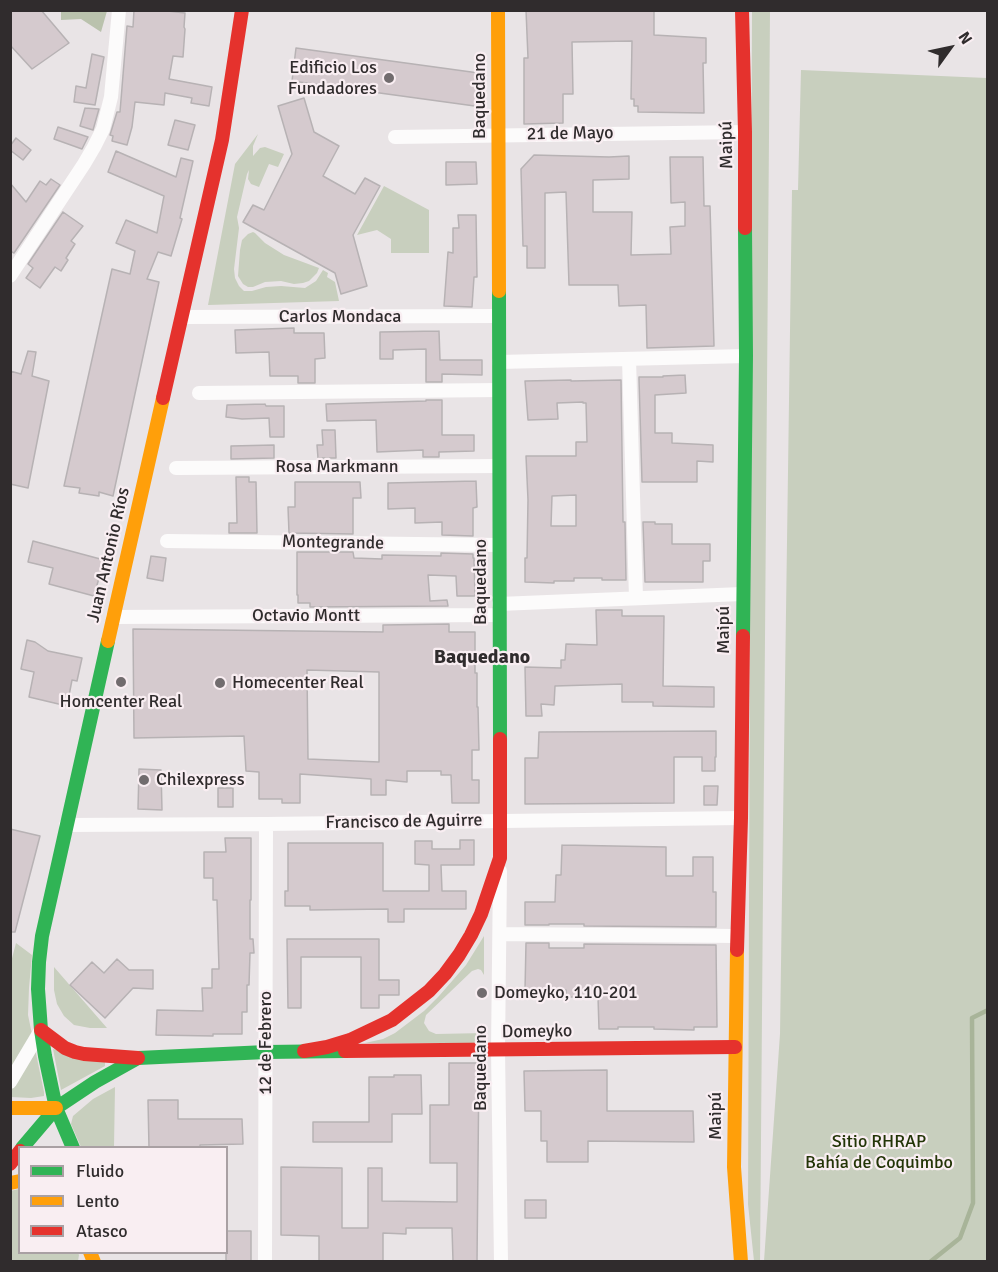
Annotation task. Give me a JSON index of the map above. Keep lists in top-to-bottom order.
{
  "streets": {
    "main road": [
      "Baquedano",
      "Maipú",
      "Juan Antonio Ríos",
      "Domeyko"
    ],
    "street": [
      "21 de Mayo",
      "Carlos Mondaca",
      "Rosa Markmann",
      "Montegrande",
      "Octavio Montt",
      "Francisco de Aguirre",
      "12 de Febrero"
    ]
  },
  "crossings": [
    ["Baquedano", "21 de Mayo"],
    ["Baquedano", "Carlos Mondaca"],
    ["Baquedano", "Rosa Markmann"],
    ["Baquedano", "Montegrande"],
    ["Baquedano", "Octavio Montt"],
    ["Baquedano", "Francisco de Aguirre"],
    ["Baquedano", "Domeyko"],
    ["21 de Mayo", "Maipú"],
    ["Maipú", "Octavio Montt"],
    ["Maipú", "Francisco de Aguirre"],
    ["Maipú", "Domeyko"],
    ["Carlos Mondaca", "Juan Antonio Ríos"],
    ["Juan Antonio Ríos", "Octavio Montt"],
    ["Juan Antonio Ríos", "Francisco de Aguirre"],
    ["Juan Antonio Ríos", "Domeyko"],
    ["Francisco de Aguirre", "12 de Febrero"],
    ["Domeyko", "12 de Febrero"]
  ],
  "districts": ["Baquedano"],
  "parks": ["Sitio RHRAP Bahía de Coquimbo"],
  "places": [
    "Edificio Los Fundadores",
    "Homcenter Real",
    "Homecenter Real",
    "Chilexpress",
    "Domeyko, 110-201"
  ],
  "legend": ["Fluido", "Lento", "Atasco"],
  "north": "top right"
}
